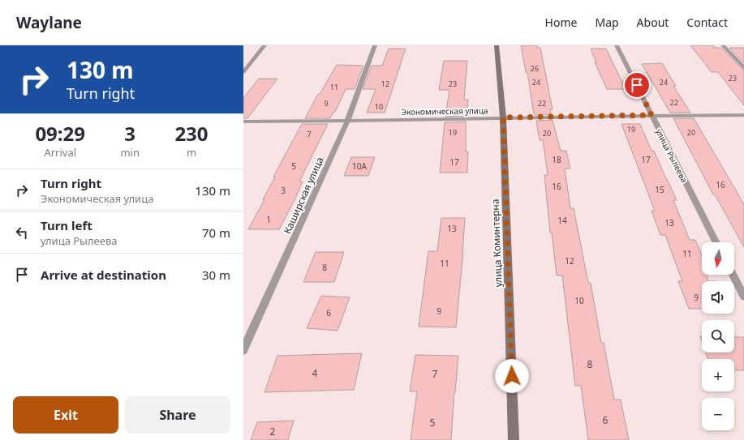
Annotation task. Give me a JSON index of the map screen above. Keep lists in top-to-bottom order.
{
  "streets": {
    "street": [
      "Экономическая улица",
      "улица Рылеева",
      "Каширская улица",
      "улица Коминтерна"
    ]
  },
  "crossings": [
    ["Экономическая улица", "улица Рылеева"],
    ["Экономическая улица", "Каширская улица"],
    ["Экономическая улица", "улица Коминтерна"]
  ],
  "house_numbers": [
    "26",
    "23",
    "24",
    "24",
    "12",
    "23",
    "11",
    "22",
    "9",
    "22",
    "10",
    "19",
    "19",
    "20",
    "20",
    "7",
    "18",
    "17",
    "17",
    "5",
    "10А",
    "16",
    "16",
    "15",
    "3",
    "1",
    "14",
    "13",
    "13",
    "11",
    "12",
    "11",
    "8",
    "9",
    "10",
    "9",
    "6",
    "8",
    "4",
    "7",
    "6",
    "5",
    "2"
  ],
  "north": "bottom",
  "page": {
    "header": "Waylane",
    "nav": [
      "Home",
      "Map",
      "About",
      "Contact"
    ],
    "turn": ["130 m", "Turn right"],
    "eta": [
      "09:29",
      "Arrival",
      "3",
      "min",
      "230",
      "m"
    ],
    "list": [
      {
        "name": "Turn right",
        "note": "Экономическая улица",
        "value": "130 m"
      },
      {
        "name": "Turn left",
        "note": "улица Рылеева",
        "value": "70 m"
      },
      {
        "name": "Arrive at destination",
        "value": "30 m"
      }
    ],
    "map_buttons": ["+", "−"],
    "buttons": ["Exit", "Share"]
  }
}
